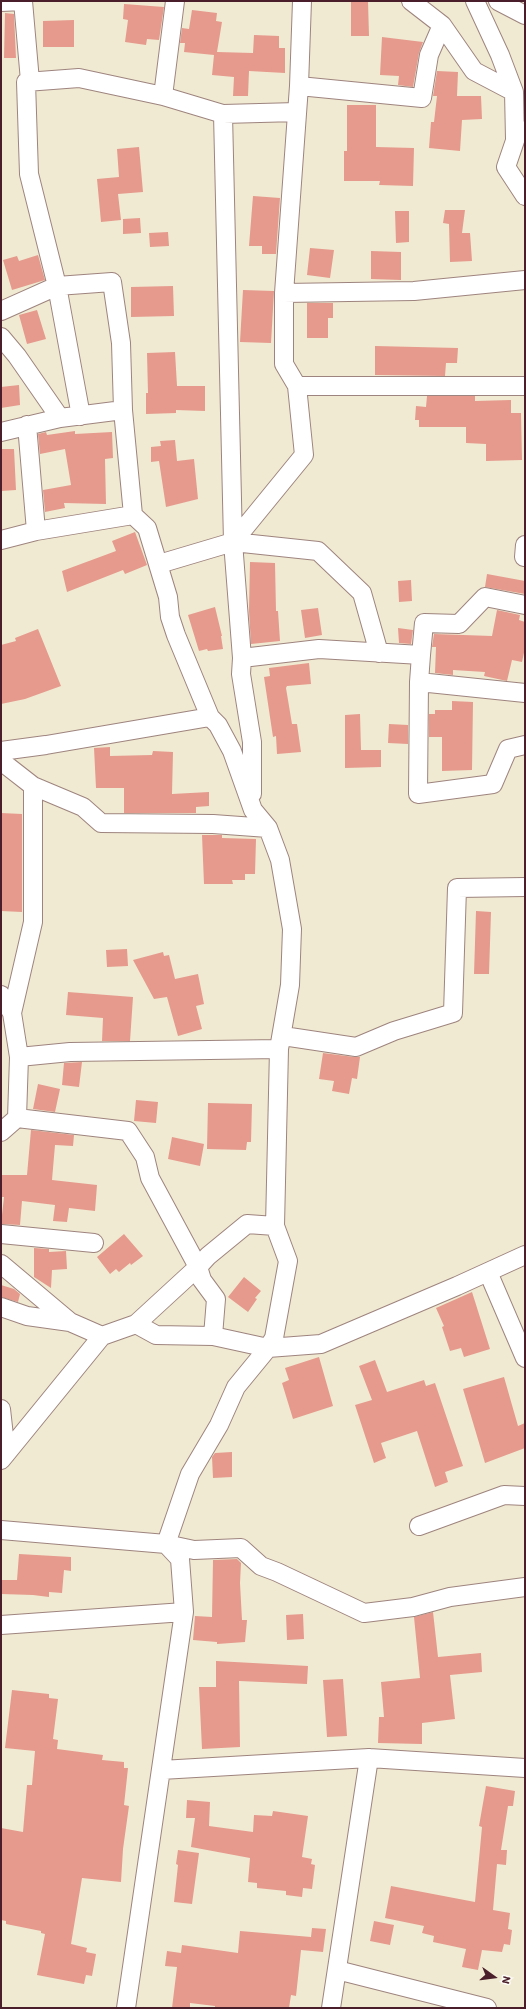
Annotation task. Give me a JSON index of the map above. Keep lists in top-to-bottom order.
{
  "north": "right"
}
